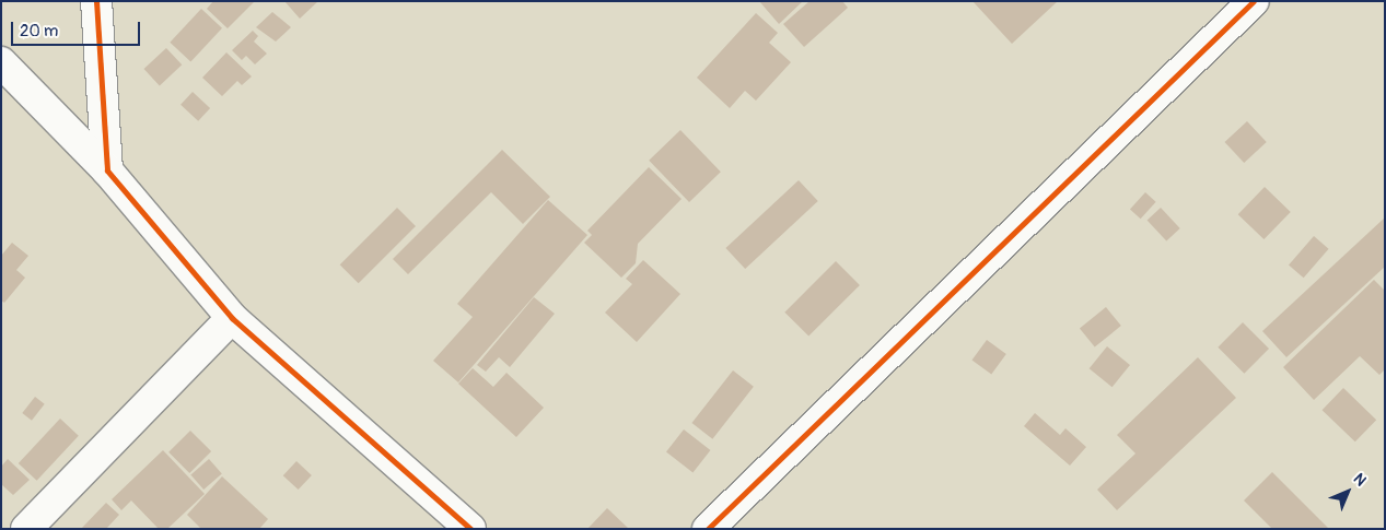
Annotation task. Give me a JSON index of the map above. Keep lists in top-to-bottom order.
{
  "scale_bar": "20 m",
  "north": "top right"
}
